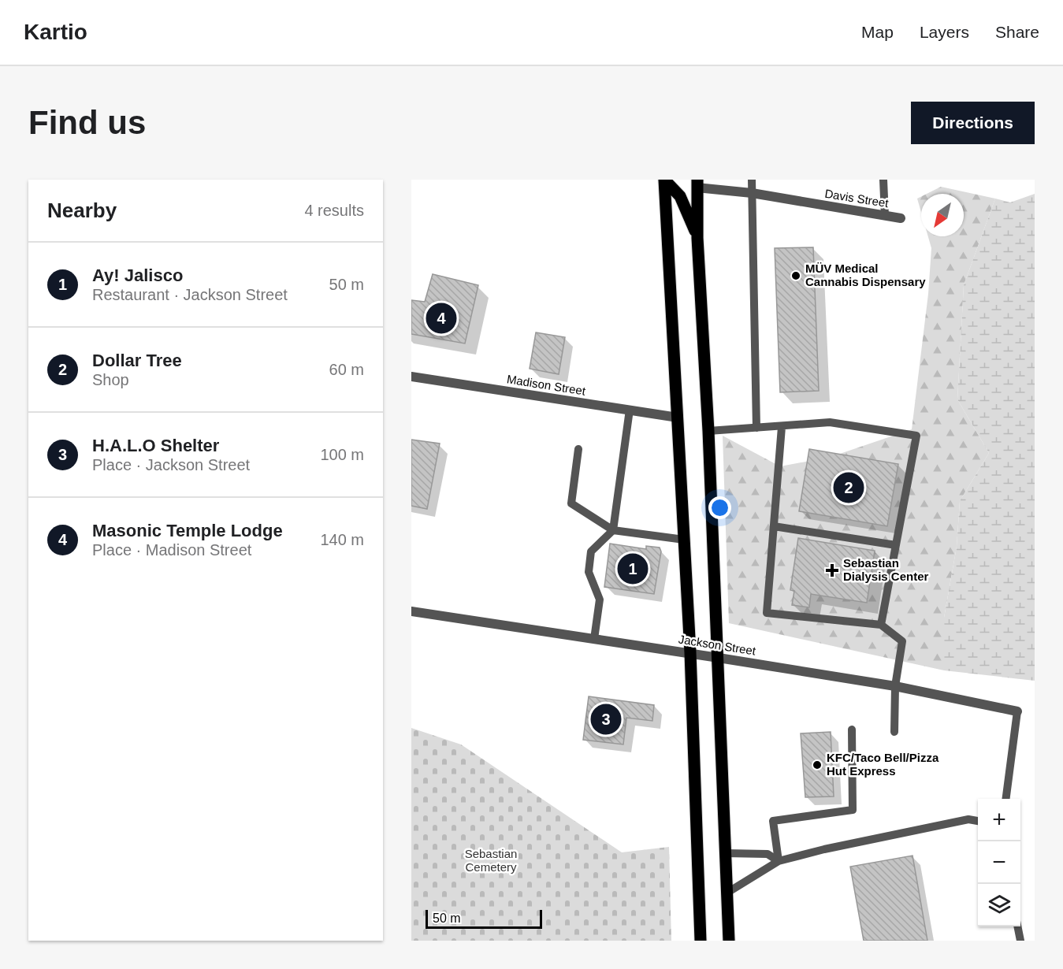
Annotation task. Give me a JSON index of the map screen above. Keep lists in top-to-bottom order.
{
  "streets": {
    "street": ["Davis Street", "Madison Street", "Jackson Street"]
  },
  "parks": ["Sebastian Cemetery"],
  "places": {
    "other": ["MÜV Medical Cannabis Dispensary", "KFC/Taco Bell/Pizza Hut Express"],
    "health": ["Sebastian Dialysis Center"]
  },
  "scale_bar": "50 m",
  "north": "bottom left",
  "page": {
    "header": "Kartio",
    "nav": ["Map", "Layers", "Share"],
    "buttons": "Directions",
    "title": "Find us",
    "heading": ["Nearby", "4 results"],
    "list": [
      {
        "mark": "1",
        "name": "Ay! Jalisco",
        "note": "Restaurant · Jackson Street",
        "value": "50 m"
      },
      {
        "mark": "2",
        "name": "Dollar Tree",
        "note": "Shop",
        "value": "60 m"
      },
      {
        "mark": "3",
        "name": "H.A.L.O Shelter",
        "note": "Place · Jackson Street",
        "value": "100 m"
      },
      {
        "mark": "4",
        "name": "Masonic Temple Lodge",
        "note": "Place · Madison Street",
        "value": "140 m"
      }
    ],
    "pins": [
      "4",
      "2",
      "1",
      "3"
    ],
    "map_buttons": ["+", "−"],
    "scale": "50 m"
  }
}
